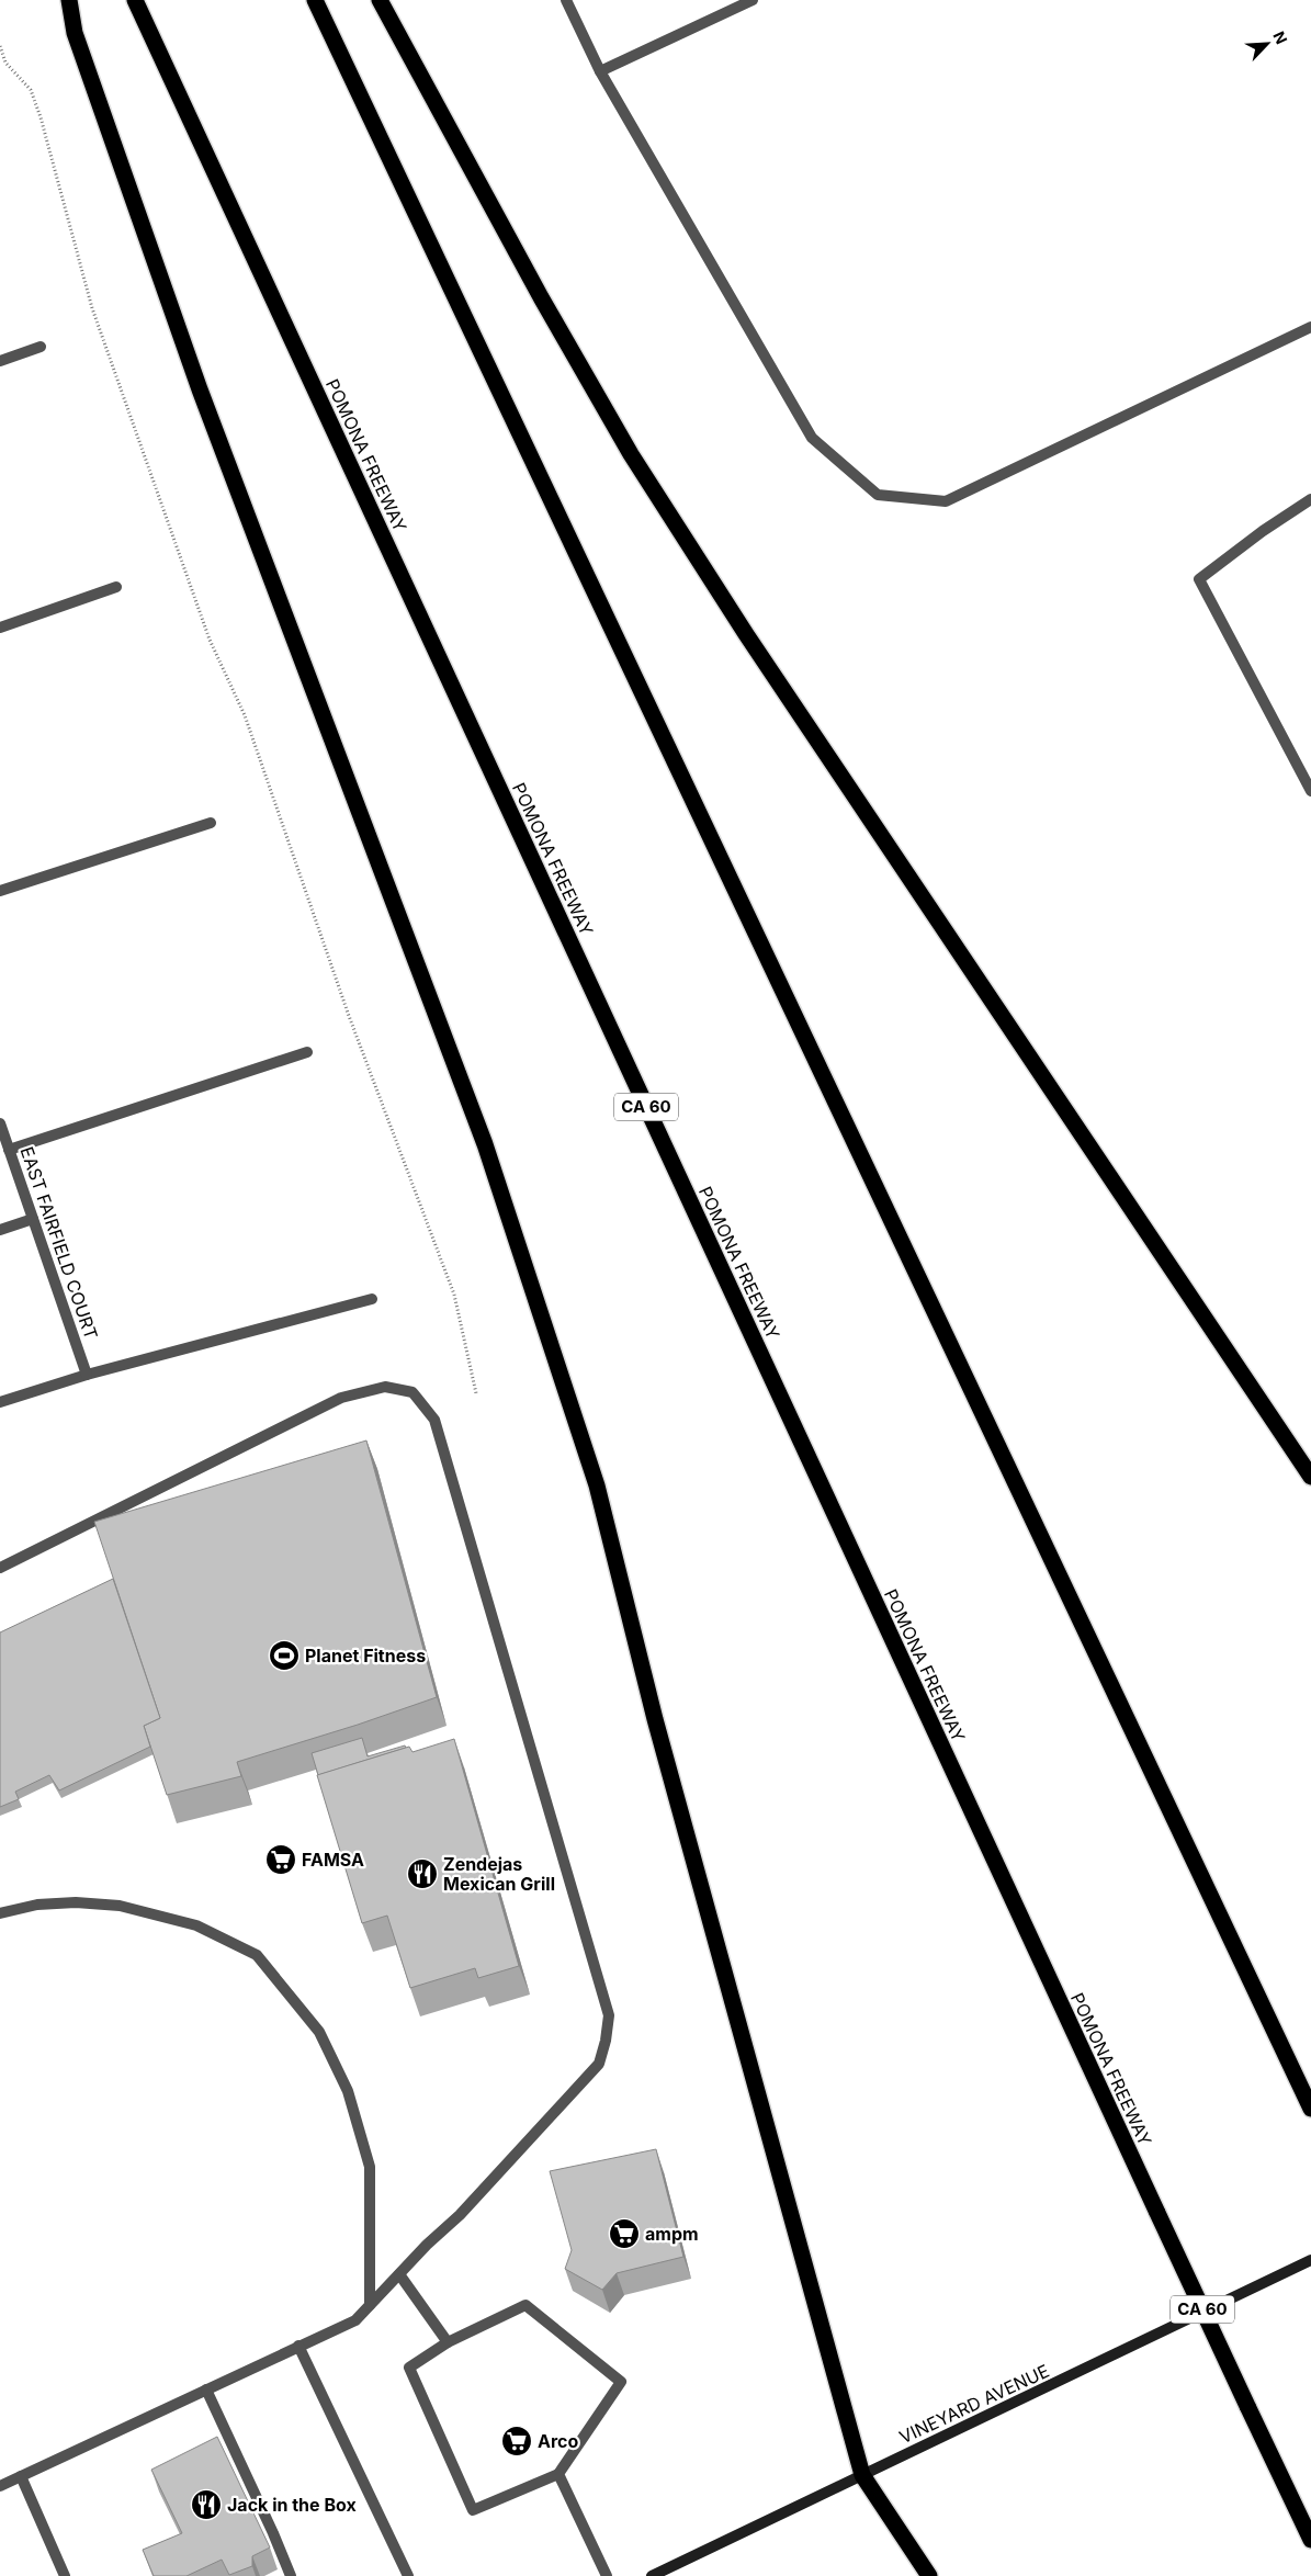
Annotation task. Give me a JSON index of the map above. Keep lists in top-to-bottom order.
{
  "streets": {
    "highway": ["POMONA FREEWAY", "CA 60"],
    "main road": ["VINEYARD AVENUE"],
    "street": ["EAST FAIRFIELD COURT"]
  },
  "places": {
    "sports": ["Planet Fitness"],
    "supermarket": ["FAMSA", "ampm", "Arco"],
    "restaurant": ["Zendejas Mexican Grill", "Jack in the Box"]
  },
  "north": "top right"
}
